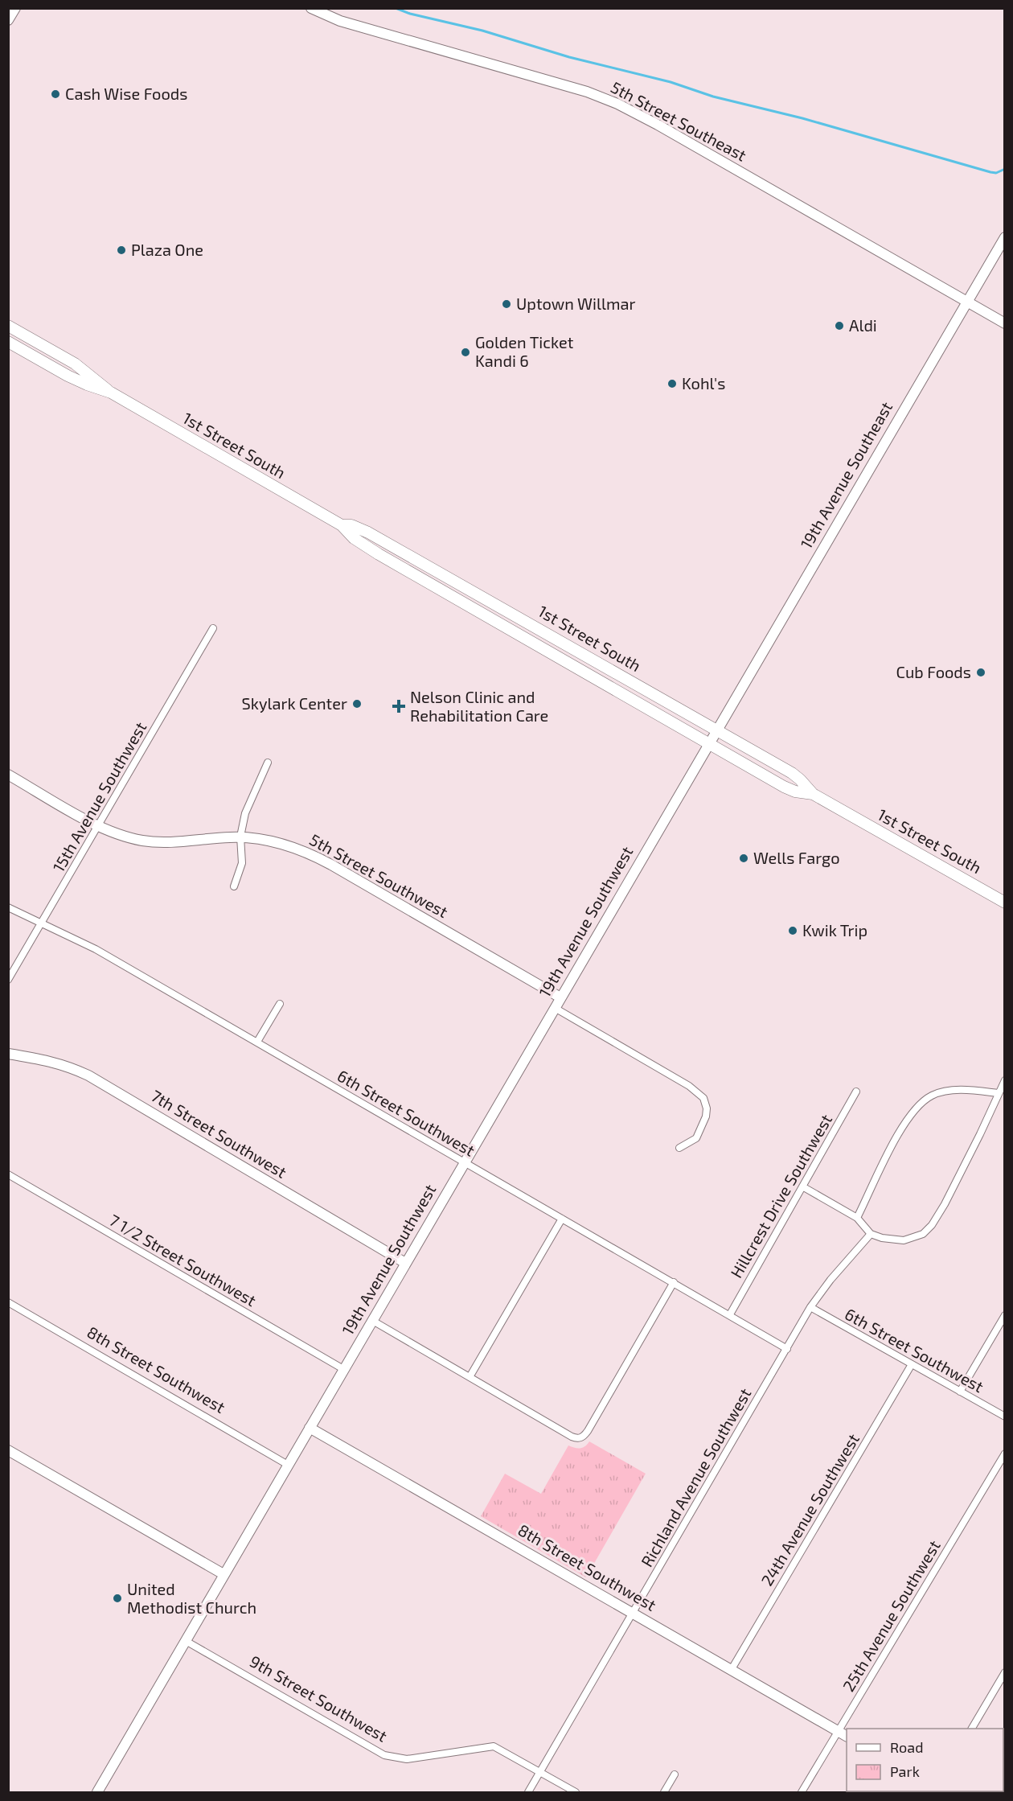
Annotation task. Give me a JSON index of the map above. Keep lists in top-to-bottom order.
{
  "streets": {
    "main road": ["1st Street South"],
    "street": [
      "5th Street Southeast",
      "19th Avenue Southeast",
      "15th Avenue Southwest",
      "5th Street Southwest",
      "19th Avenue Southwest",
      "6th Street Southwest",
      "7th Street Southwest",
      "Hillcrest Drive Southwest",
      "7 1/2 Street Southwest",
      "8th Street Southwest",
      "Richland Avenue Southwest",
      "24th Avenue Southwest",
      "25th Avenue Southwest",
      "9th Street Southwest"
    ]
  },
  "crossings": [
    ["5th Street Southeast", "19th Avenue Southeast"],
    ["1st Street South", "19th Avenue Southeast"],
    ["1st Street South", "19th Avenue Southwest"],
    ["19th Avenue Southeast", "19th Avenue Southwest"],
    ["15th Avenue Southwest", "5th Street Southwest"],
    ["15th Avenue Southwest", "6th Street Southwest"],
    ["5th Street Southwest", "19th Avenue Southwest"],
    ["19th Avenue Southwest", "6th Street Southwest"],
    ["19th Avenue Southwest", "7th Street Southwest"],
    ["19th Avenue Southwest", "7 1/2 Street Southwest"],
    ["19th Avenue Southwest", "8th Street Southwest"],
    ["19th Avenue Southwest", "9th Street Southwest"],
    ["6th Street Southwest", "Hillcrest Drive Southwest"],
    ["6th Street Southwest", "Richland Avenue Southwest"],
    ["6th Street Southwest", "24th Avenue Southwest"],
    ["8th Street Southwest", "Richland Avenue Southwest"],
    ["8th Street Southwest", "24th Avenue Southwest"],
    ["8th Street Southwest", "25th Avenue Southwest"],
    ["Richland Avenue Southwest", "9th Street Southwest"]
  ],
  "places": {
    "other": [
      "Cash Wise Foods",
      "Plaza One",
      "Uptown Willmar",
      "Aldi",
      "Golden Ticket Kandi 6",
      "Kohl's",
      "Cub Foods",
      "Skylark Center",
      "Wells Fargo",
      "Kwik Trip",
      "United Methodist Church"
    ],
    "health": ["Nelson Clinic and Rehabilitation Care"]
  },
  "legend": ["Road", "Park"]
}
